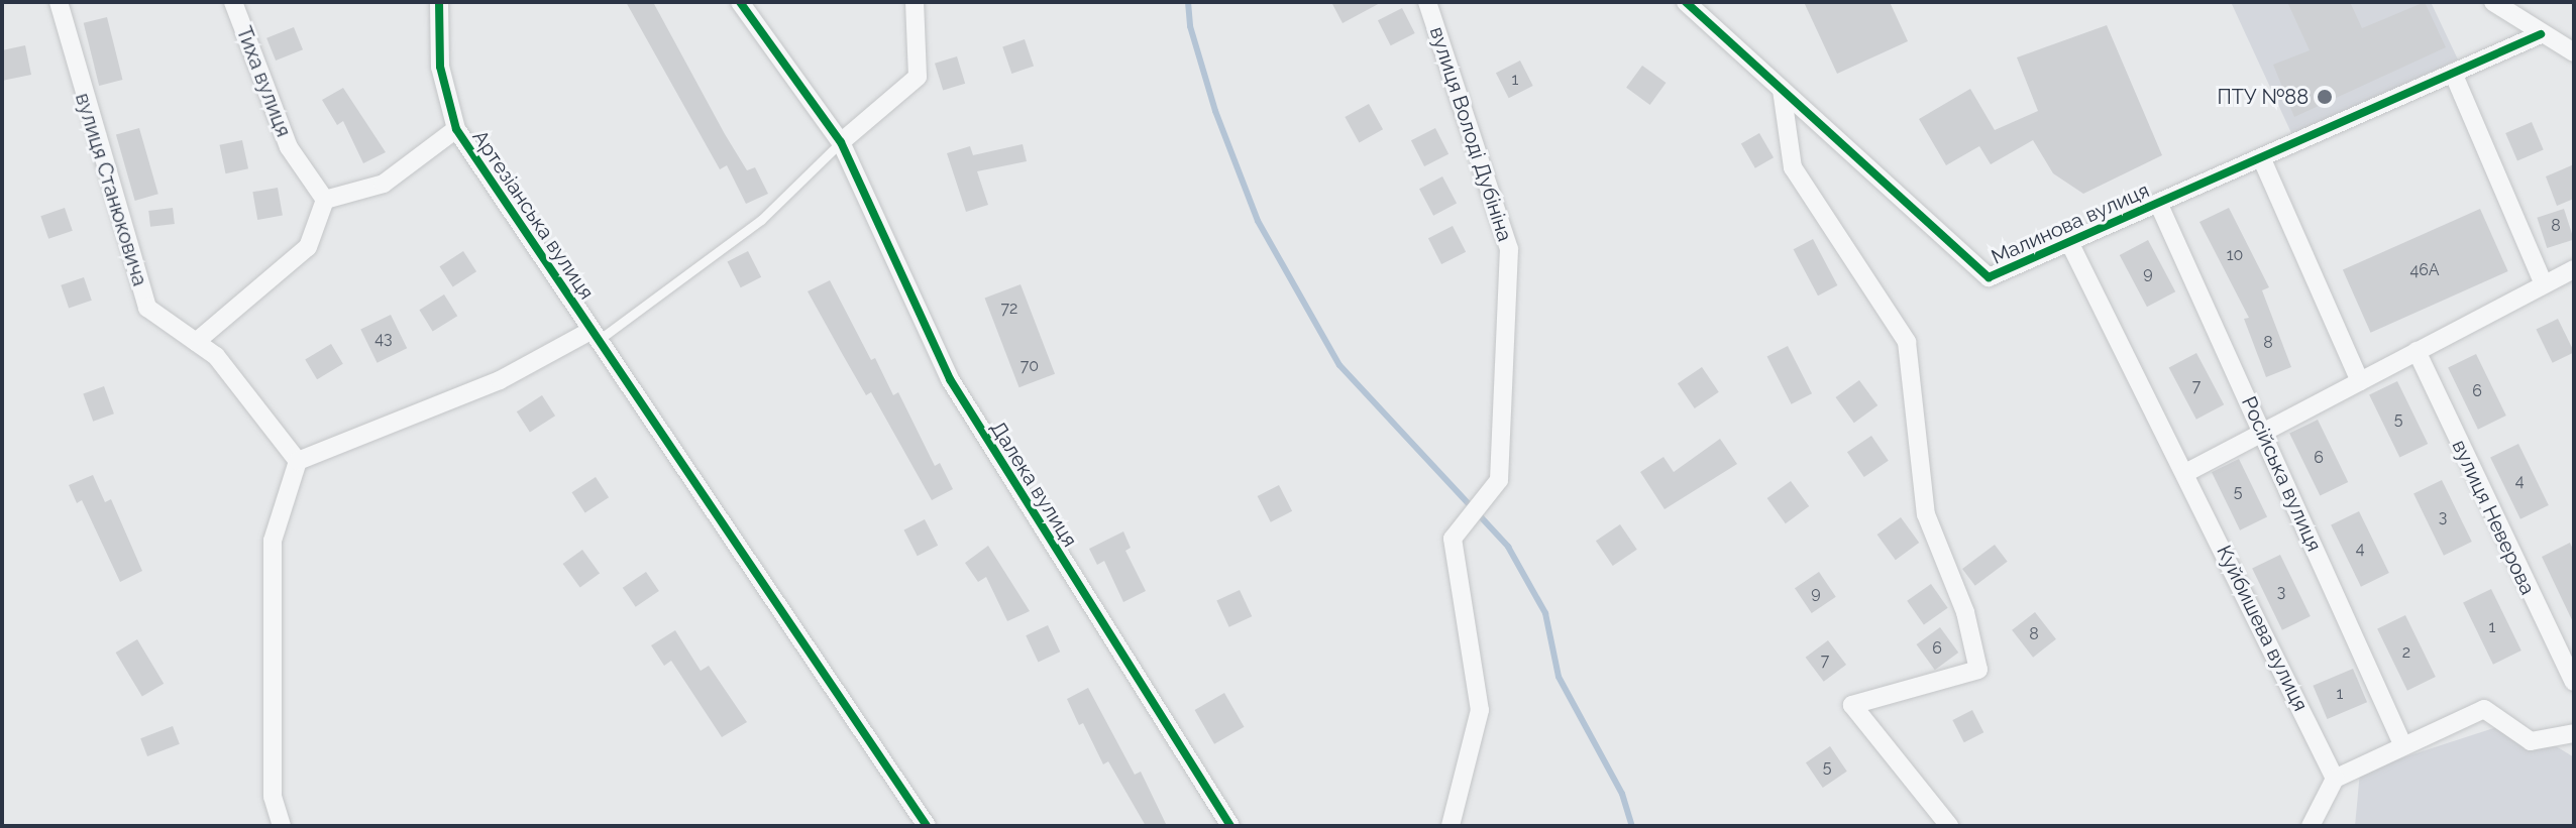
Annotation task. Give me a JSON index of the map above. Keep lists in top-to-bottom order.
{
  "streets": {
    "street": [
      "Тиха вулиця",
      "вулиця Володі Дубініна",
      "вулиця Станюковича",
      "Артезіанська вулиця",
      "Малинова вулиця",
      "Російська вулиця",
      "Далека вулиця",
      "вулиця Неверова",
      "Куйбишева вулиця"
    ]
  },
  "crossings": [
    ["Малинова вулиця", "Російська вулиця"],
    ["Малинова вулиця", "Куйбишева вулиця"]
  ],
  "places": ["ПТУ №88"],
  "house_numbers": [
    "1",
    "8",
    "10",
    "46А",
    "9",
    "72",
    "43",
    "8",
    "70",
    "7",
    "6",
    "5",
    "6",
    "4",
    "5",
    "3",
    "4",
    "3",
    "9",
    "1",
    "8",
    "6",
    "2",
    "7",
    "1",
    "5"
  ]
}
